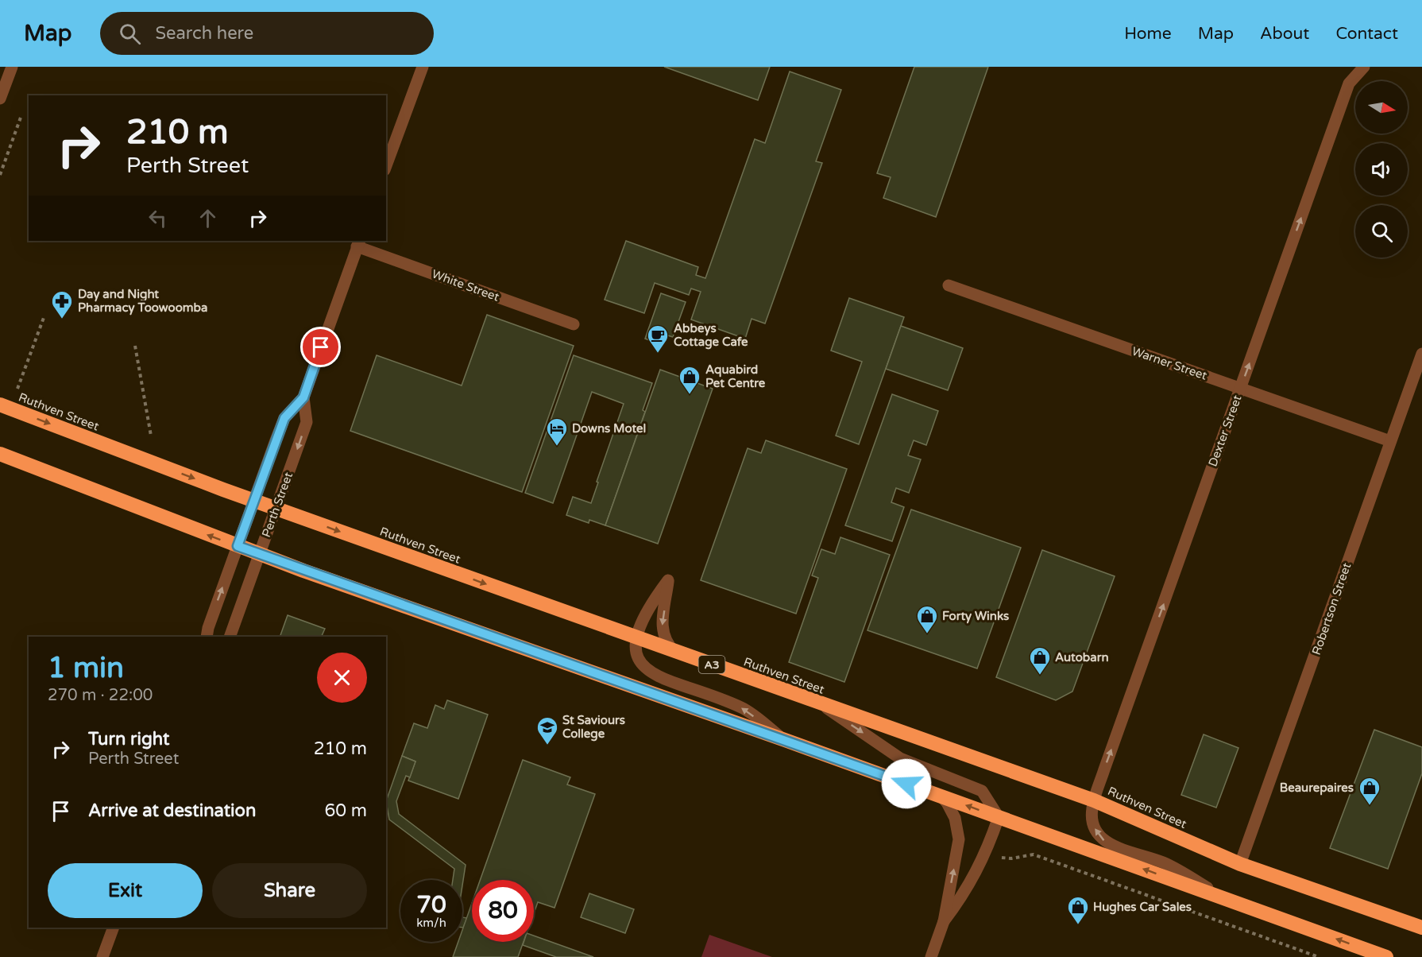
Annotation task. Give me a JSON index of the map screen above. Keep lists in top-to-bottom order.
{
  "streets": {
    "highway": ["Ruthven Street", "A3"],
    "street": [
      "White Street",
      "Warner Street",
      "Dexter Street",
      "Perth Street",
      "Robertson Street"
    ]
  },
  "crossings": [
    ["White Street", "Perth Street"],
    ["Warner Street", "Dexter Street"],
    ["Warner Street", "Robertson Street"],
    ["Ruthven Street", "Dexter Street"],
    ["Ruthven Street", "Perth Street"],
    ["Ruthven Street", "Robertson Street"]
  ],
  "one_way": ["Dexter Street"],
  "places": {
    "pharmacy": ["Day and Night Pharmacy Toowoomba"],
    "cafe": ["Abbeys Cottage Cafe"],
    "shop": [
      "Aquabird Pet Centre",
      "Forty Winks",
      "Autobarn",
      "Beaurepaires",
      "Hughes Car Sales"
    ],
    "hotel": ["Downs Motel"],
    "school or university": ["St Saviours College"]
  },
  "north": "right",
  "page": {
    "header": "Map",
    "search": "Search here",
    "nav": [
      "Home",
      "Map",
      "About",
      "Contact"
    ],
    "turn": ["210 m", "Perth Street"],
    "heading": ["1 min", "270 m · 22:00"],
    "list": [
      {
        "name": "Turn right",
        "note": "Perth Street",
        "value": "210 m"
      },
      {
        "name": "Arrive at destination",
        "value": "60 m"
      }
    ],
    "buttons": ["Exit", "Share"],
    "speed": "70 km/h",
    "limit": "80"
  }
}
